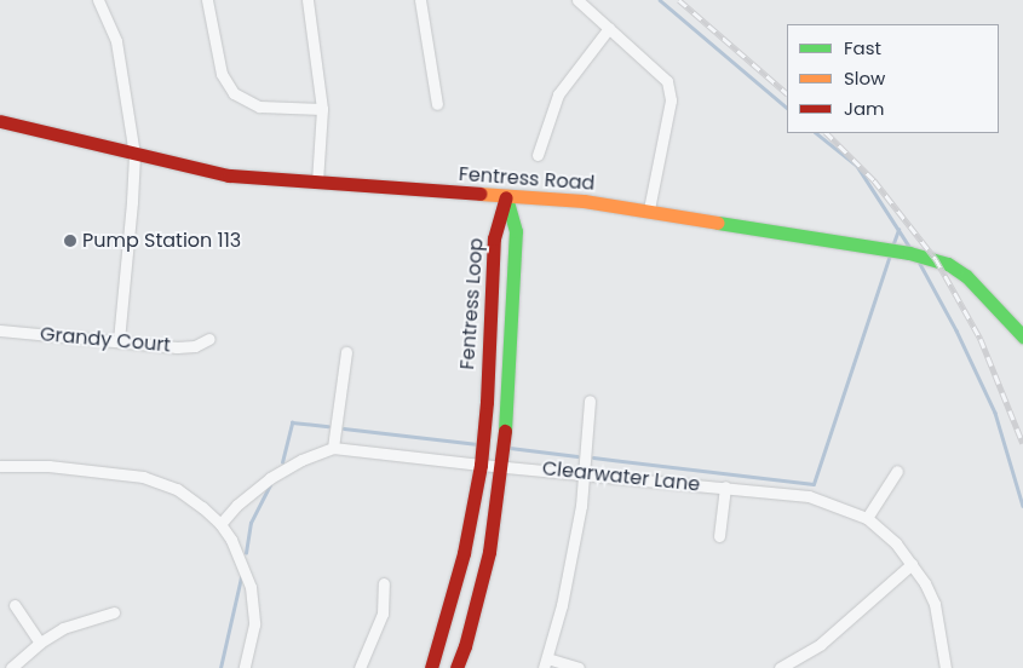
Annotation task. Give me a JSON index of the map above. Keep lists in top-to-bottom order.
{
  "streets": {
    "street": [
      "Fentress Road",
      "Fentress Loop",
      "Grandy Court",
      "Clearwater Lane"
    ]
  },
  "crossings": [
    ["Fentress Road", "Fentress Loop"],
    ["Fentress Loop", "Clearwater Lane"]
  ],
  "places": ["Pump Station 113"],
  "legend": ["Fast", "Slow", "Jam"]
}
